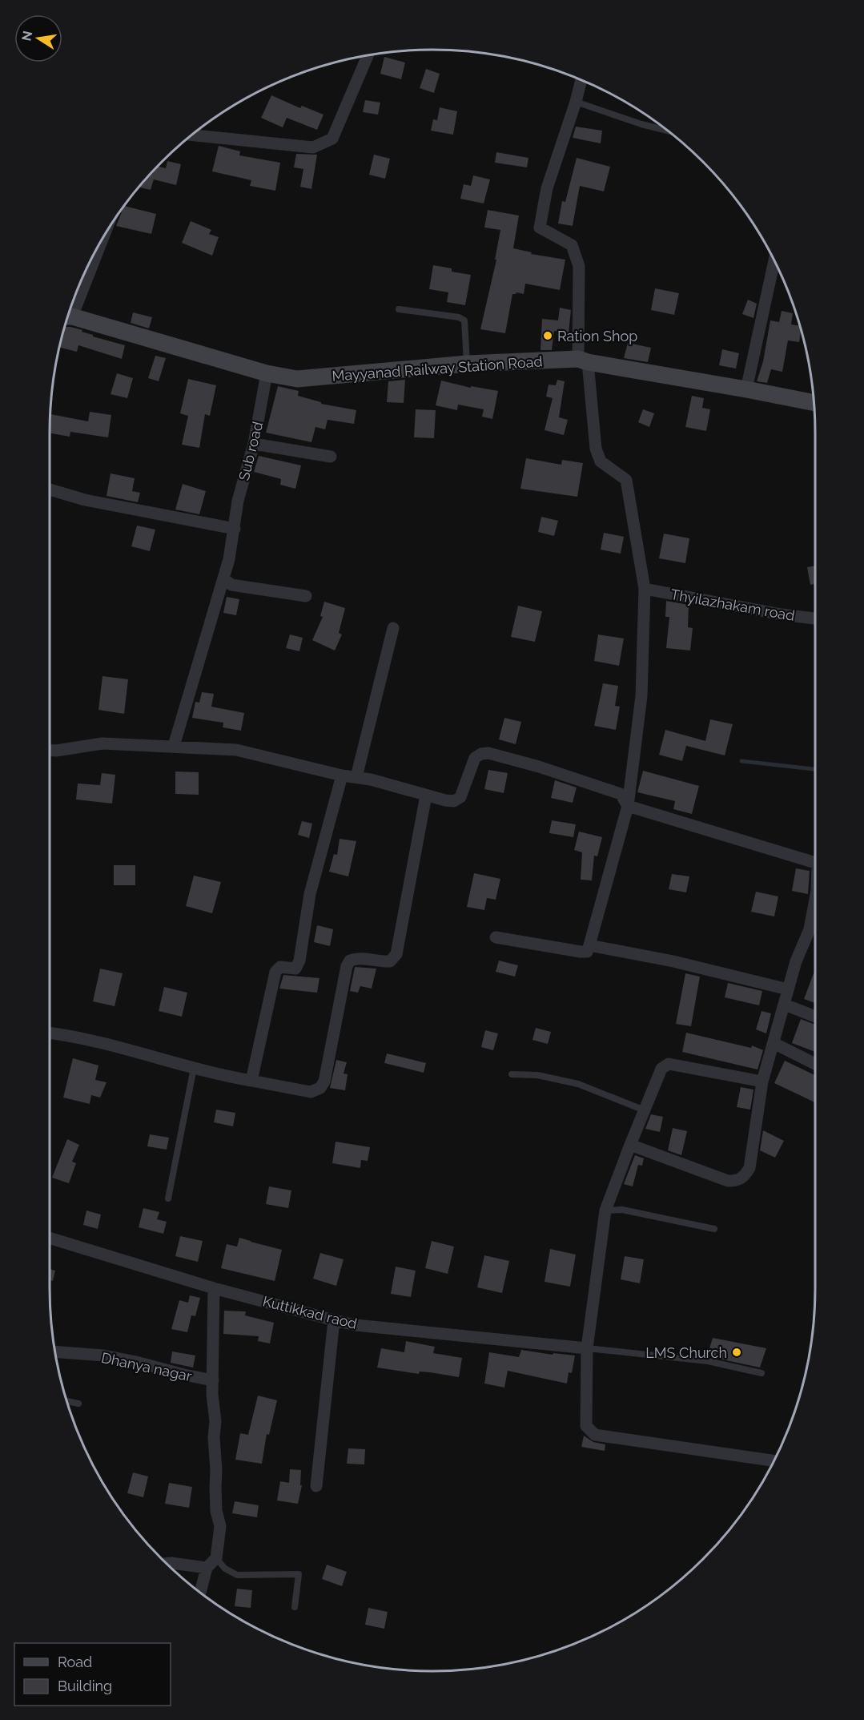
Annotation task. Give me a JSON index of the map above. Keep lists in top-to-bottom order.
{
  "streets": {
    "main road": ["Mayyanad Railway Station Road"],
    "street": [
      "Sub road",
      "Thyilazhakam road",
      "Kuttikkad raod",
      "Dhanya nagar"
    ]
  },
  "crossings": [
    ["Mayyanad Railway Station Road", "Sub road"]
  ],
  "places": ["Ration Shop", "LMS Church"],
  "legend": ["Road", "Building"],
  "north": "left"
}
